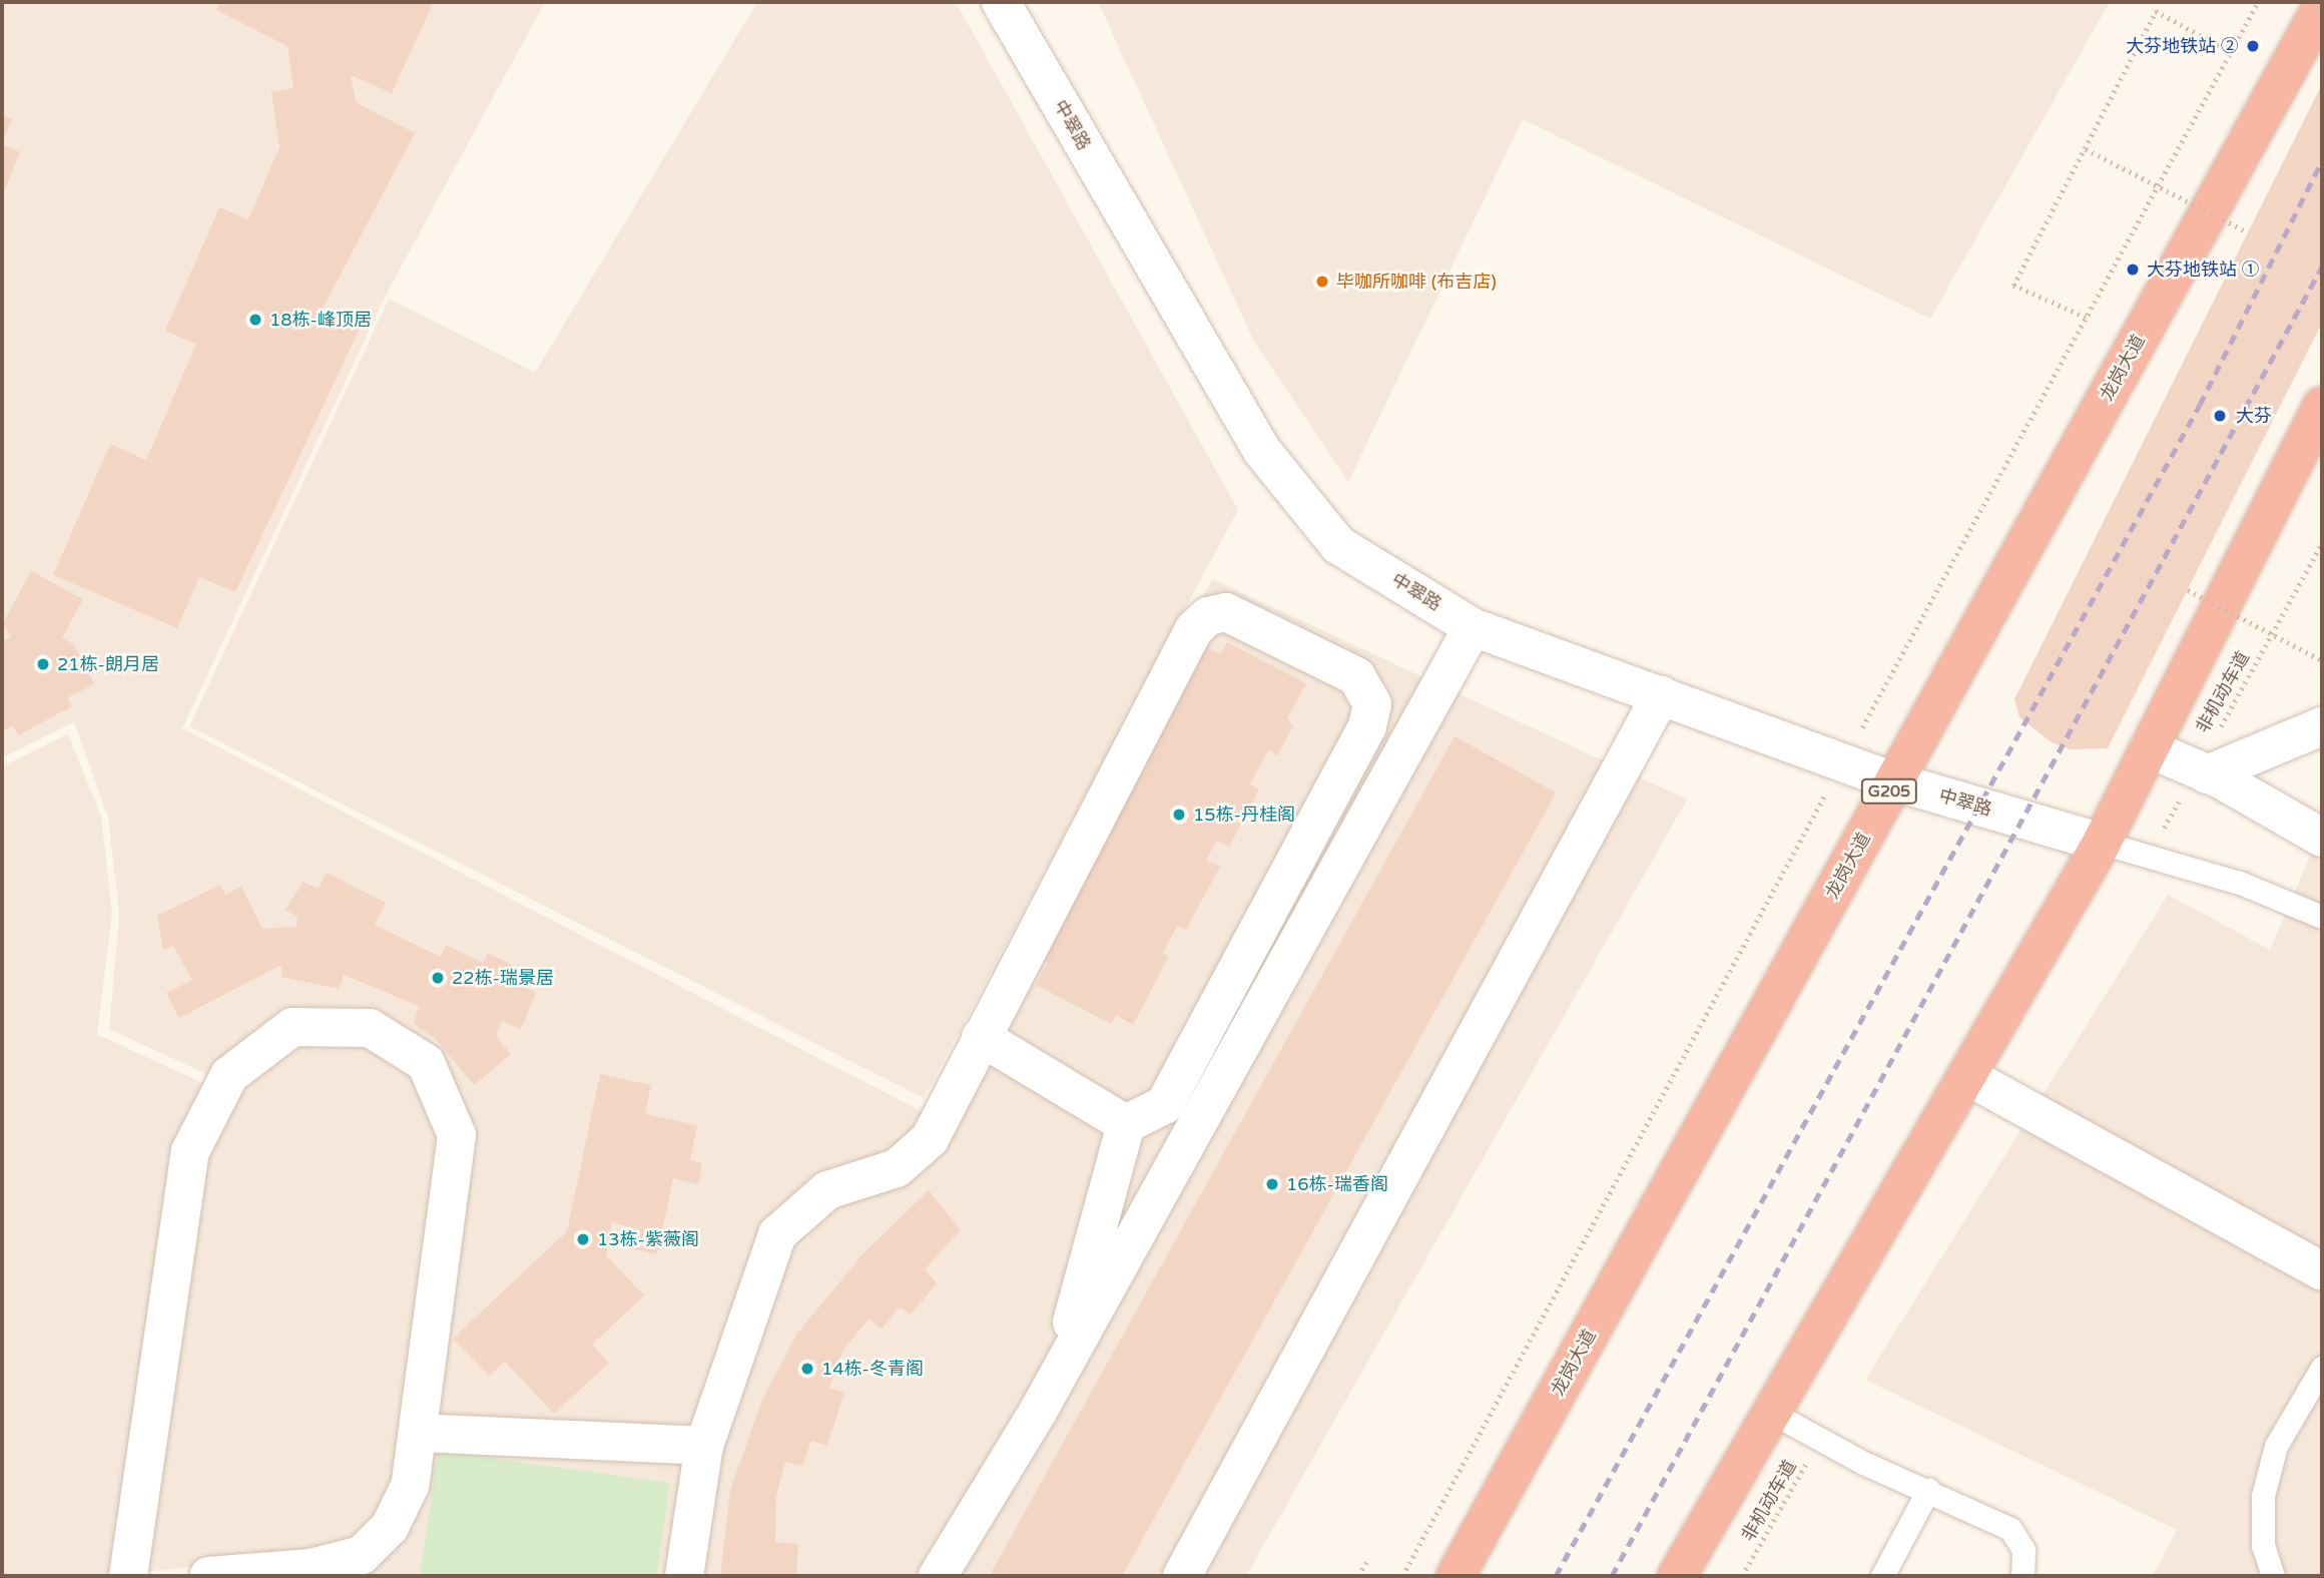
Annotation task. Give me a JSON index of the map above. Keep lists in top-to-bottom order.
{
  "streets": {
    "highway": ["龙岗大道", "G205"],
    "street": ["中翠路"],
    "path": ["非机动车道"]
  },
  "crossings": [
    ["中翠路", "龙岗大道"]
  ],
  "places": [
    "大芬地铁站 ②",
    "大芬地铁站 ①",
    "毕咖所咖啡 (布吉店)",
    "18栋-峰顶居",
    "大芬",
    "21栋-朗月居",
    "15栋-丹桂阁",
    "22栋-瑞景居",
    "16栋-瑞香阁",
    "13栋-紫薇阁",
    "14栋-冬青阁"
  ]
}
